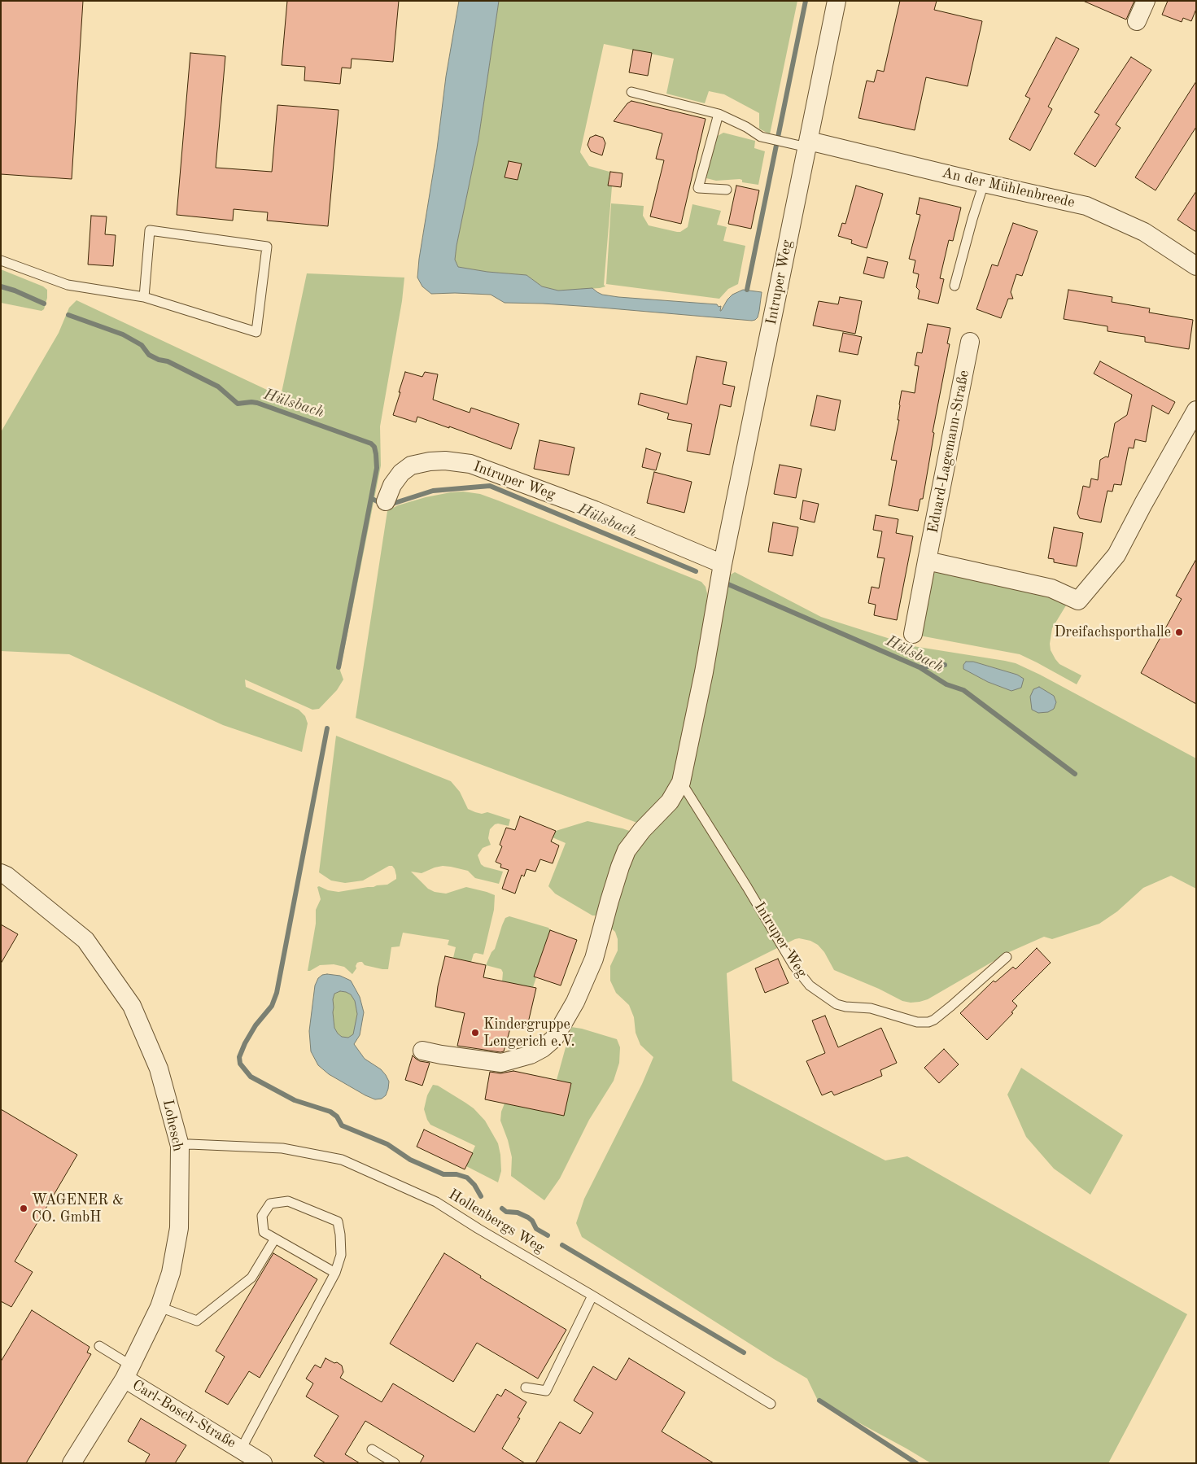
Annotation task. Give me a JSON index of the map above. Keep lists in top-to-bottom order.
{
  "streets": {
    "street": [
      "An der Mühlenbreede",
      "Intruper Weg",
      "Eduard-Lagemann-Straße",
      "Lohesch",
      "Carl-Bosch-Straße"
    ],
    "lane": ["Hollenbergs Weg"]
  },
  "crossings": [
    ["An der Mühlenbreede", "Intruper Weg"],
    ["Lohesch", "Hollenbergs Weg"],
    ["Lohesch", "Carl-Bosch-Straße"]
  ],
  "water": ["Hülsbach"],
  "places": ["Dreifachsporthalle", "Kindergruppe Lengerich e.V.", "WAGENER & CO. GmbH"]
}
